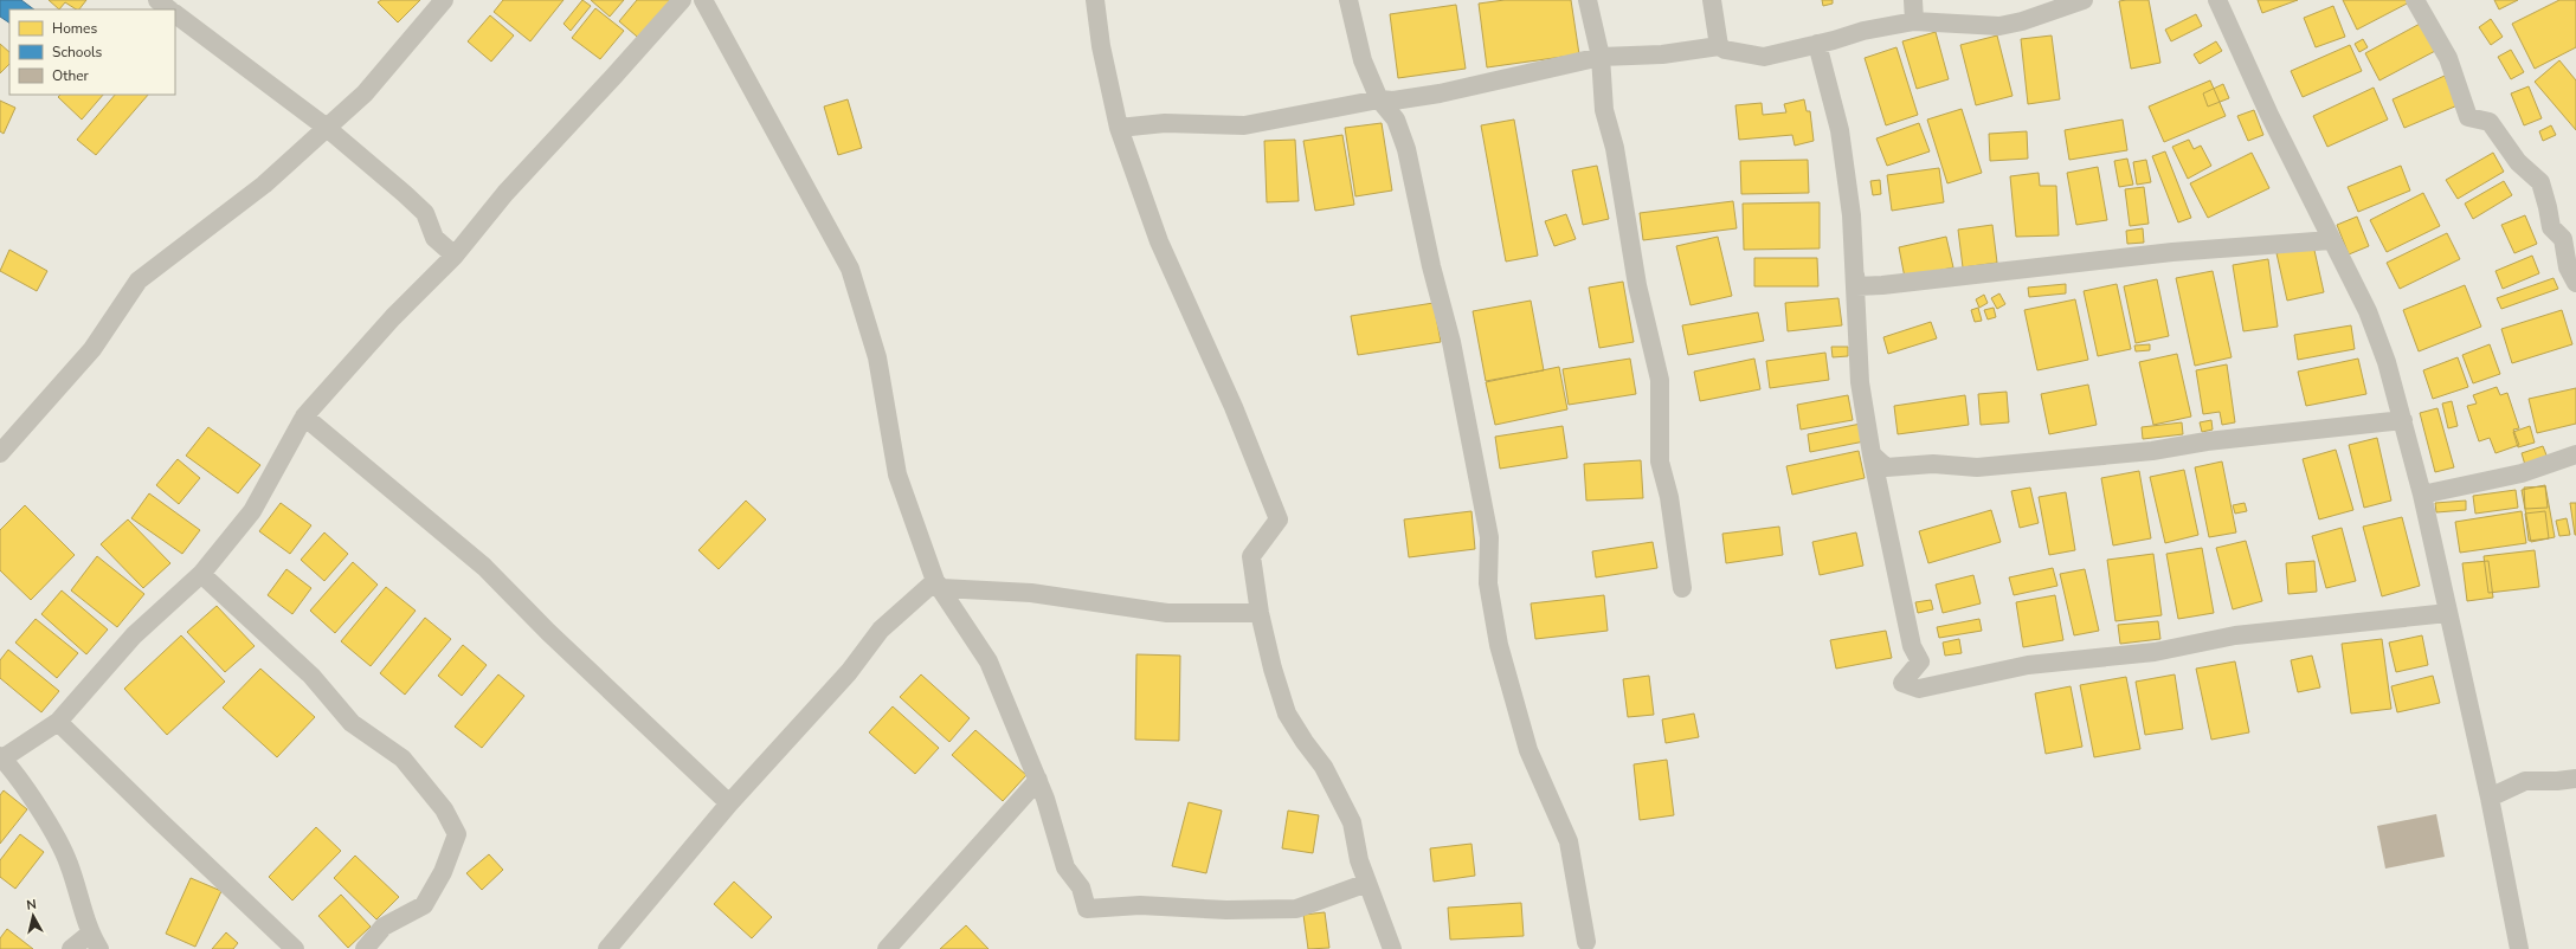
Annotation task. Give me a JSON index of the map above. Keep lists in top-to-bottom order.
{
  "legend": ["Homes", "Schools", "Other"],
  "north": "top"
}
